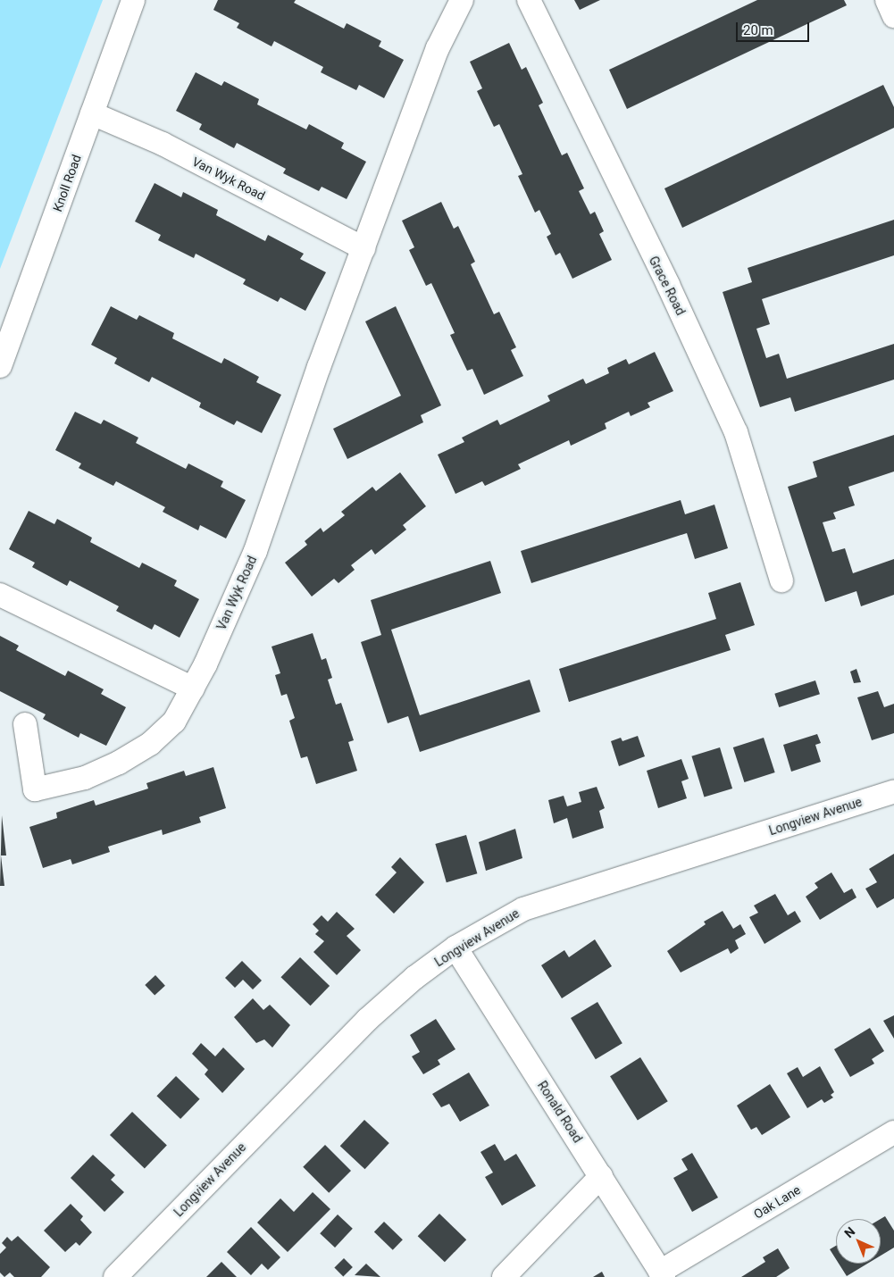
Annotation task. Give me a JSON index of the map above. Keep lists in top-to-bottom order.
{
  "streets": {
    "street": [
      "Van Wyk Road",
      "Knoll Road",
      "Grace Road",
      "Longview Avenue",
      "Ronald Road",
      "Oak Lane"
    ]
  },
  "crossings": [
    ["Van Wyk Road", "Knoll Road"],
    ["Longview Avenue", "Ronald Road"],
    ["Ronald Road", "Oak Lane"]
  ],
  "scale_bar": "20 m",
  "north": "top left"
}
